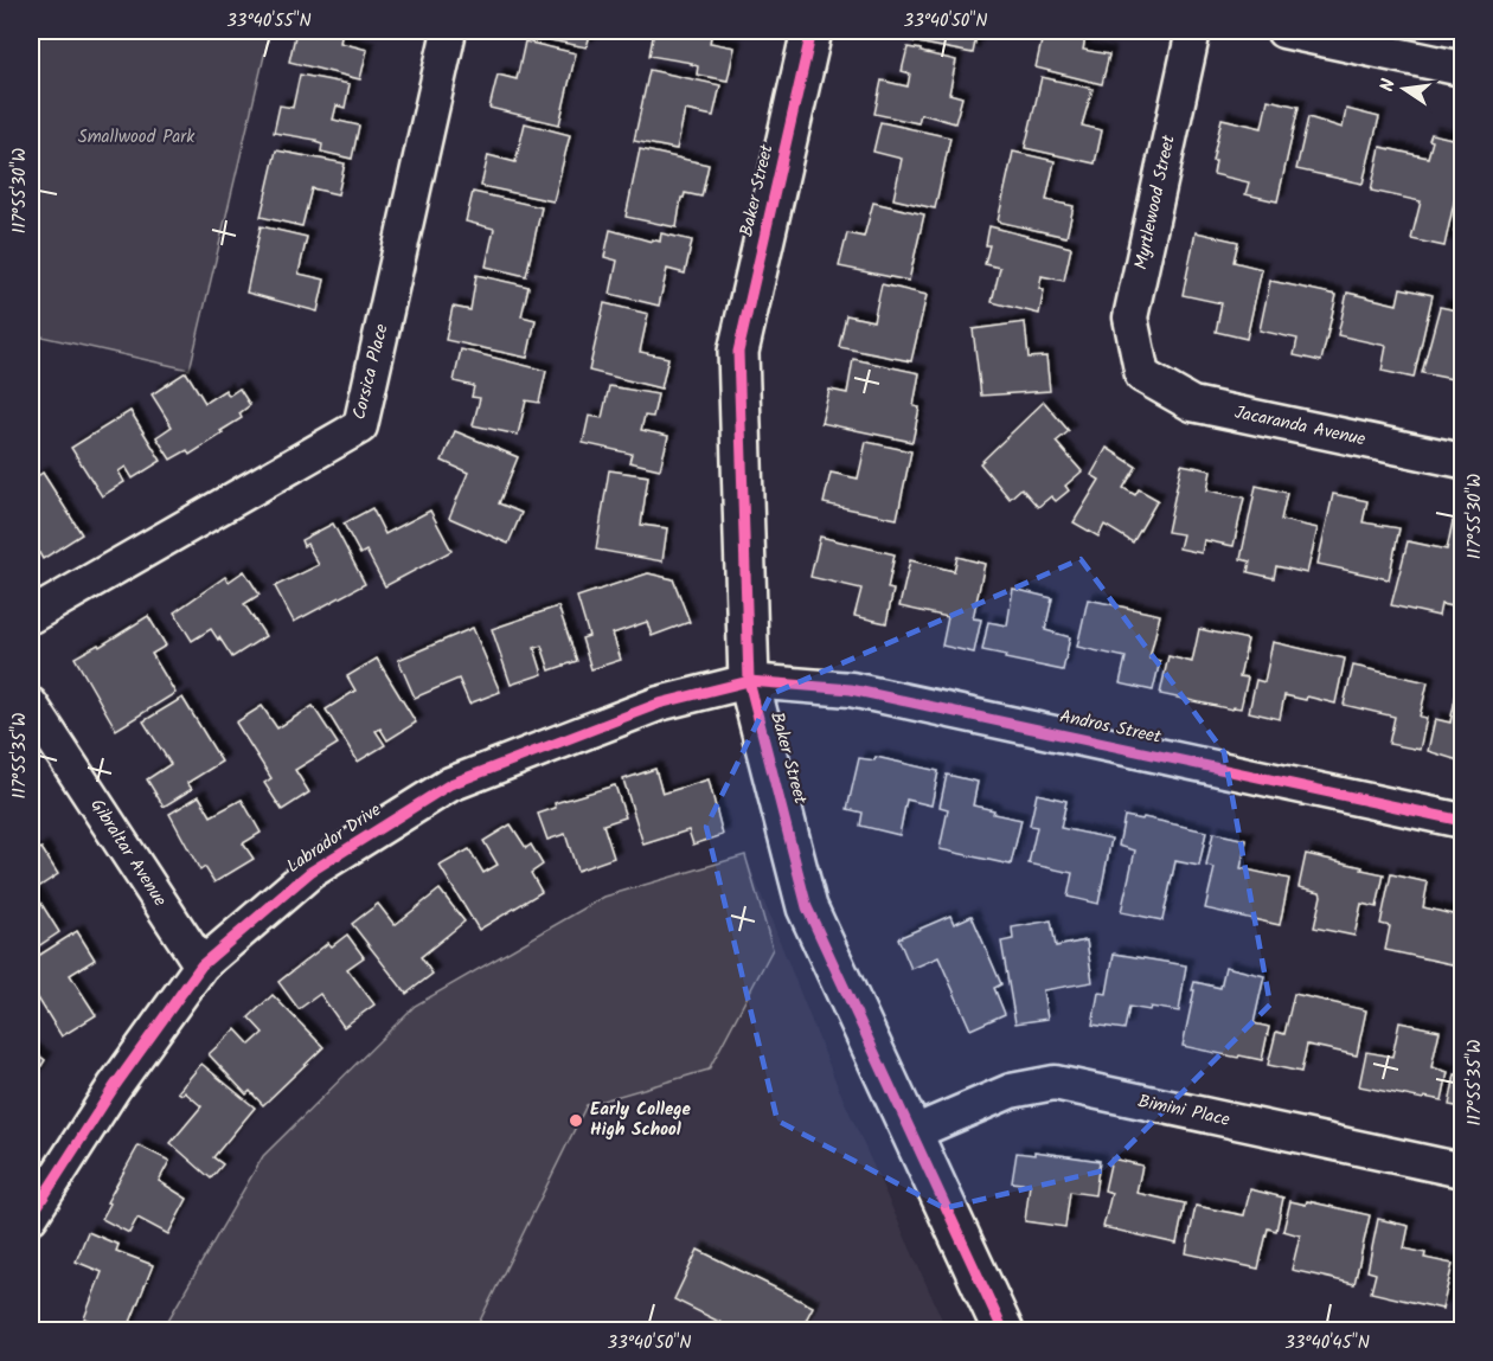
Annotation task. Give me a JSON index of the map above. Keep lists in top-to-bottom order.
{
  "streets": {
    "street": [
      "Baker Street",
      "Myrtlewood Street",
      "Corsica Place",
      "Jacaranda Avenue",
      "Andros Street",
      "Labrador Drive",
      "Gibraltar Avenue",
      "Bimini Place"
    ]
  },
  "crossings": [
    ["Baker Street", "Andros Street"],
    ["Baker Street", "Labrador Drive"],
    ["Baker Street", "Bimini Place"],
    ["Myrtlewood Street", "Jacaranda Avenue"],
    ["Andros Street", "Labrador Drive"],
    ["Labrador Drive", "Gibraltar Avenue"]
  ],
  "parks": ["Smallwood Park"],
  "places": ["Early College High School"],
  "north": "left",
  "coordinates": [
    "33°40'55\"N",
    "33°40'50\"N",
    "117°55'30\"W",
    "117°55'35\"W",
    "33°40'45\"N"
  ]
}
